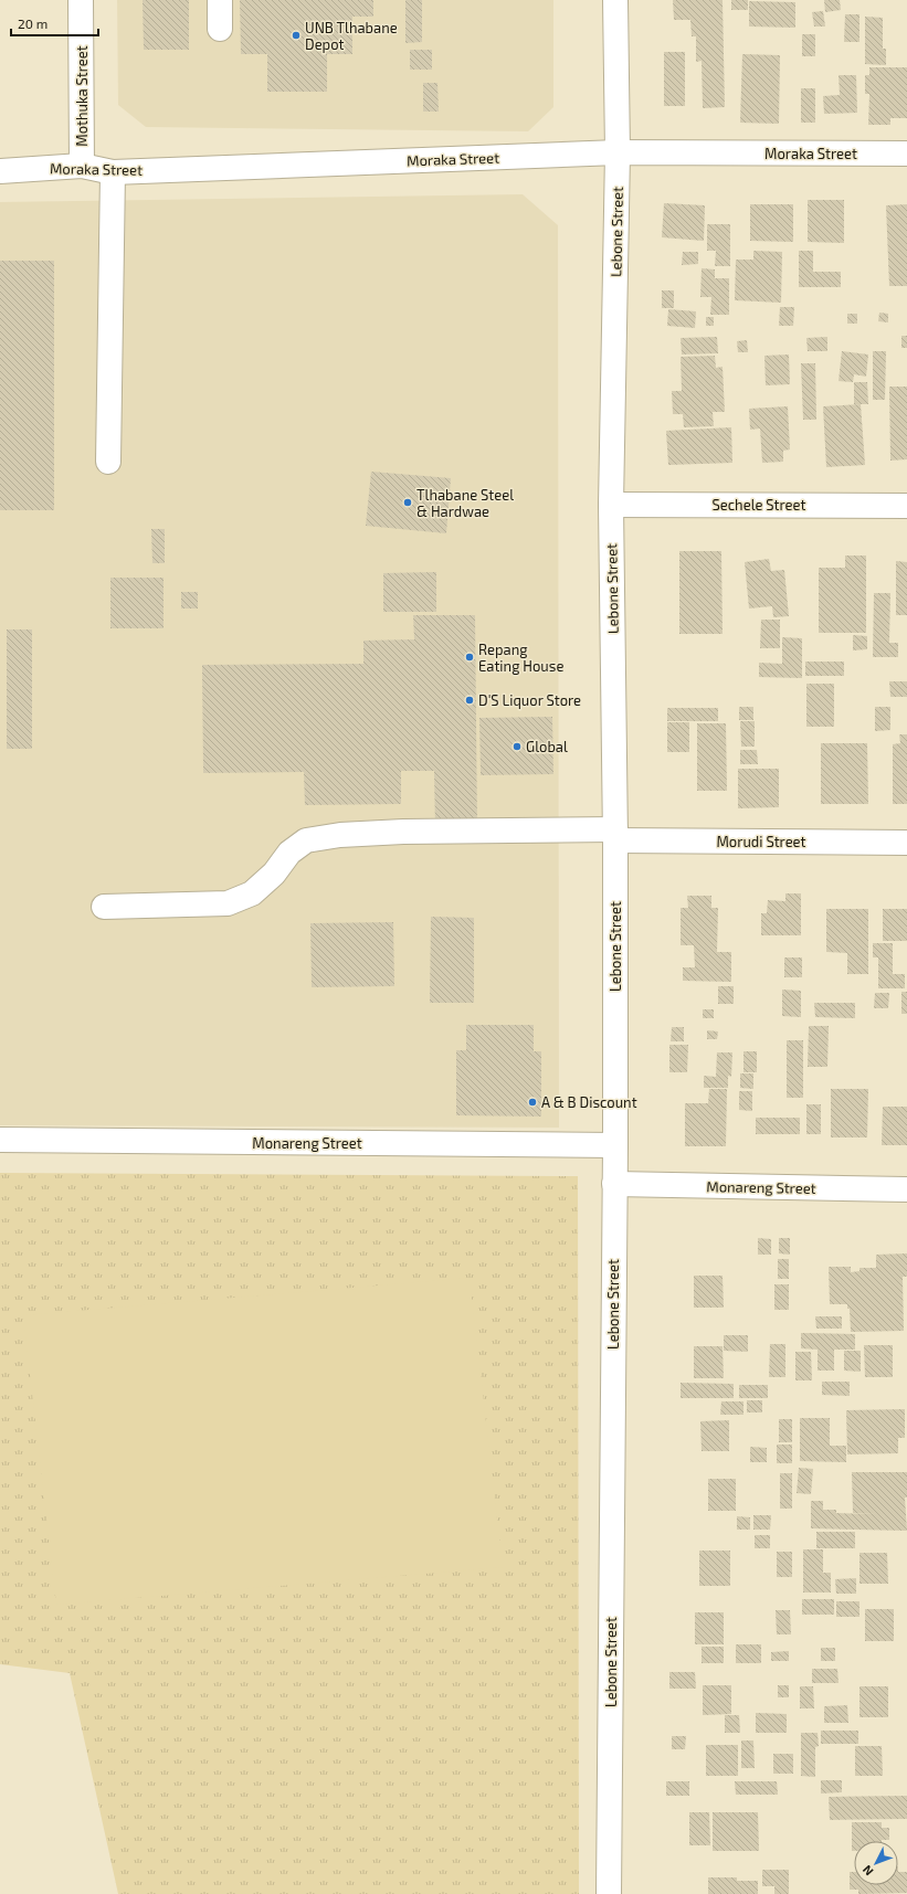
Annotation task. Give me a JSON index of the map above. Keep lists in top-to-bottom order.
{
  "streets": {
    "street": [
      "Mothuka Street",
      "Moraka Street",
      "Lebone Street",
      "Sechele Street",
      "Morudi Street",
      "Monareng Street"
    ]
  },
  "crossings": [
    ["Mothuka Street", "Moraka Street"],
    ["Moraka Street", "Lebone Street"],
    ["Lebone Street", "Sechele Street"],
    ["Lebone Street", "Morudi Street"],
    ["Lebone Street", "Monareng Street"]
  ],
  "places": [
    "UNB Tlhabane Depot",
    "Tlhabane Steel & Hardwae",
    "Repang Eating House",
    "D'S Liquor Store",
    "Global",
    "A & B Discount"
  ],
  "scale_bar": "20 m",
  "north": "bottom left"
}
